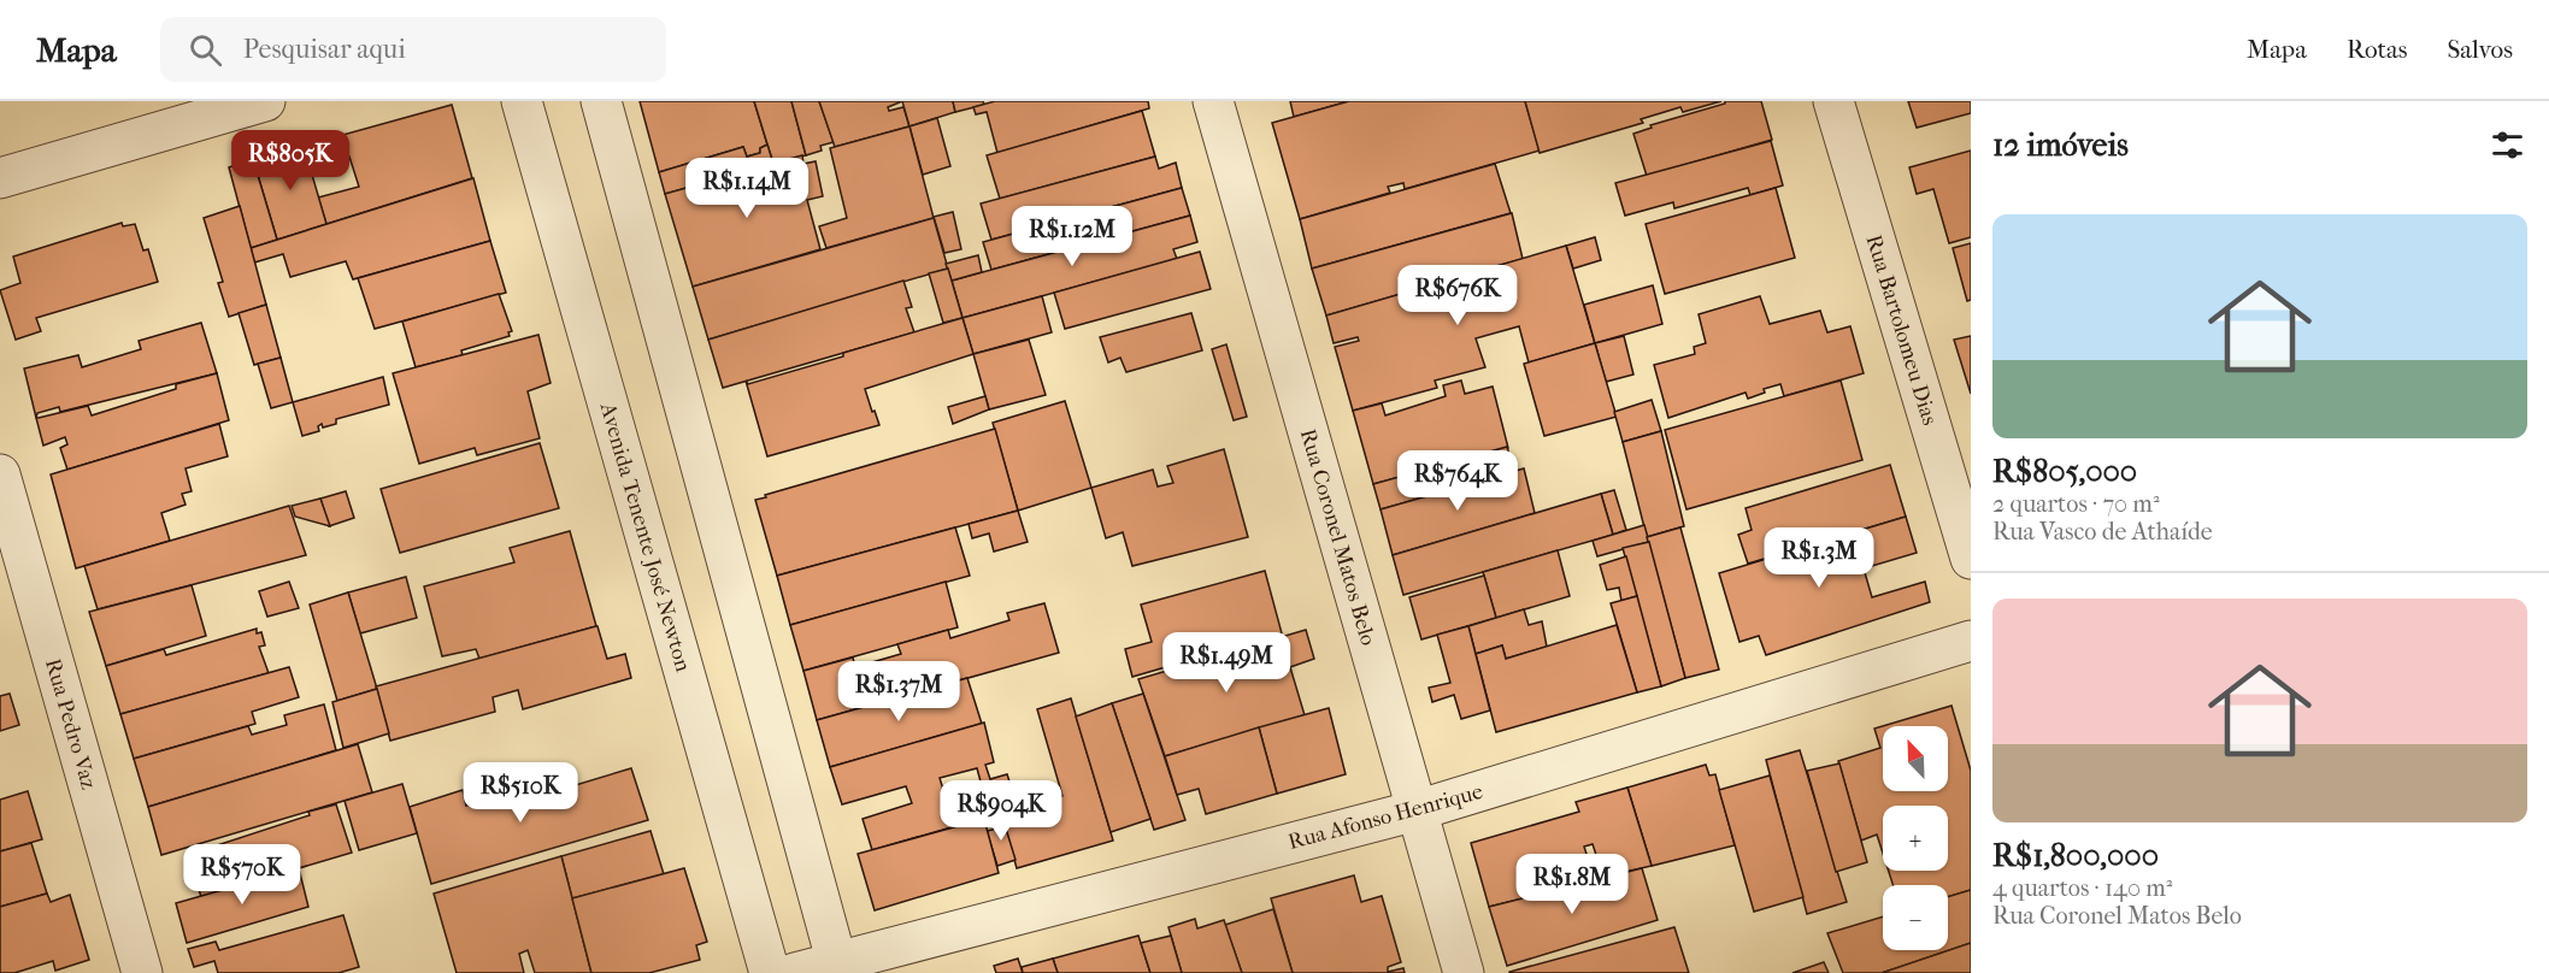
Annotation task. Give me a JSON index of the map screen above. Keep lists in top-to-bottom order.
{
  "streets": {
    "street": [
      "Rua Bartolomeu Dias",
      "Avenida Tenente José Newton",
      "Rua Coronel Matos Belo",
      "Rua Pedro Vaz",
      "Rua Afonso Henrique"
    ]
  },
  "crossings": [
    ["Rua Coronel Matos Belo", "Rua Afonso Henrique"]
  ],
  "north": "top left",
  "page": {
    "header": "Mapa",
    "search": "Pesquisar aqui",
    "nav": ["Mapa", "Rotas", "Salvos"],
    "heading": "12 imóveis",
    "price": [
      "R$805K",
      "R$1.14M",
      "R$1.12M",
      "R$676K",
      "R$764K",
      "R$1.3M",
      "R$1.49M",
      "R$1.37M",
      "R$510K",
      "R$904K",
      "R$570K",
      "R$1.8M"
    ],
    "list": [
      {
        "name": "R$805,000",
        "note": "2 quartos · 70 m² · Rua Vasco de Athaíde"
      },
      {
        "name": "R$1,800,000",
        "note": "4 quartos · 140 m² · Rua Coronel Matos Belo"
      }
    ],
    "map_buttons": ["+", "−"]
  }
}
